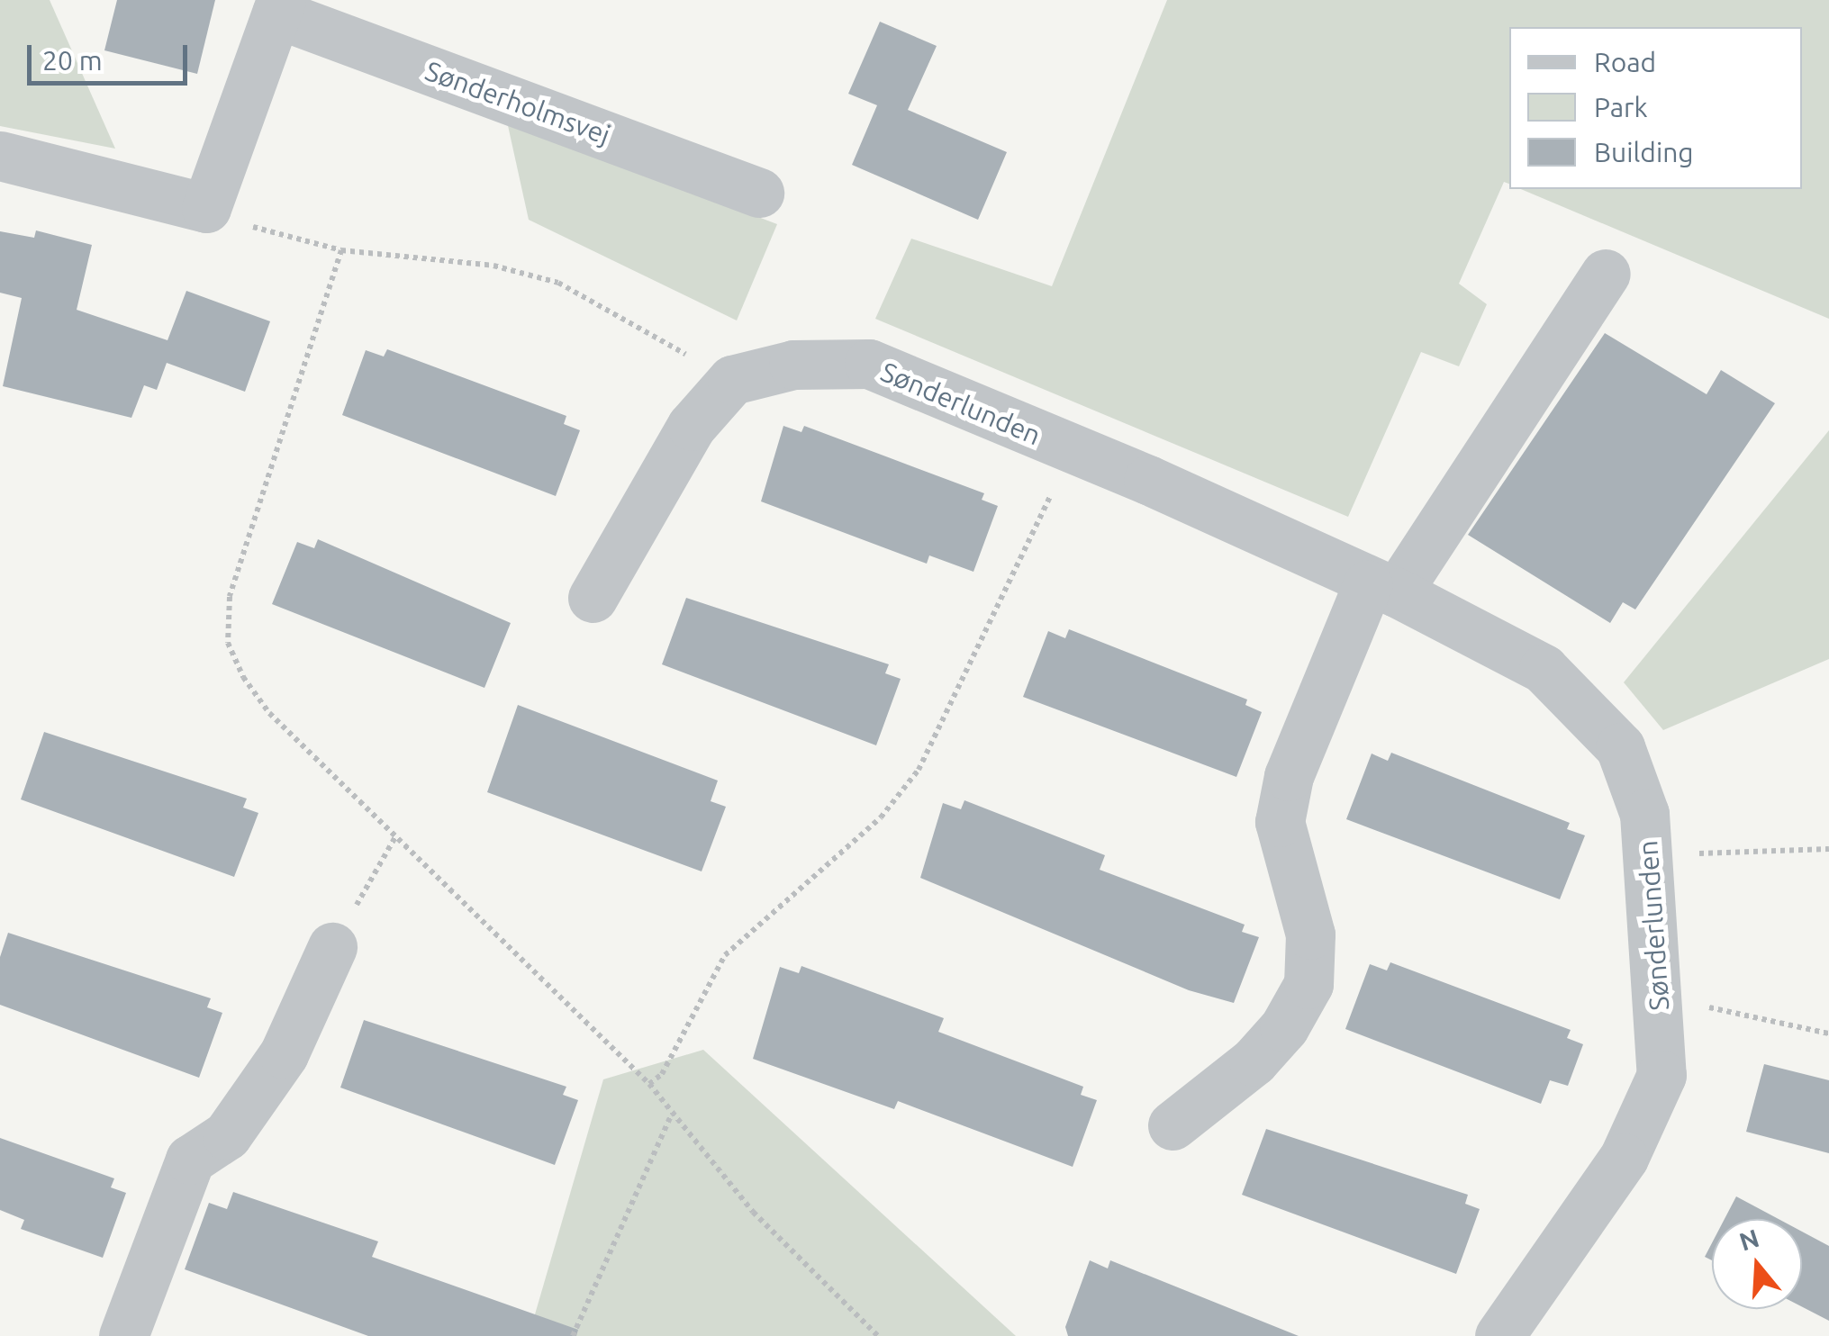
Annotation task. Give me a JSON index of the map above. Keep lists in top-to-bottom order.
{
  "streets": {
    "street": ["Sønderholmsvej", "Sønderlunden"]
  },
  "legend": ["Road", "Park", "Building"],
  "scale_bar": "20 m",
  "north": "top"
}
